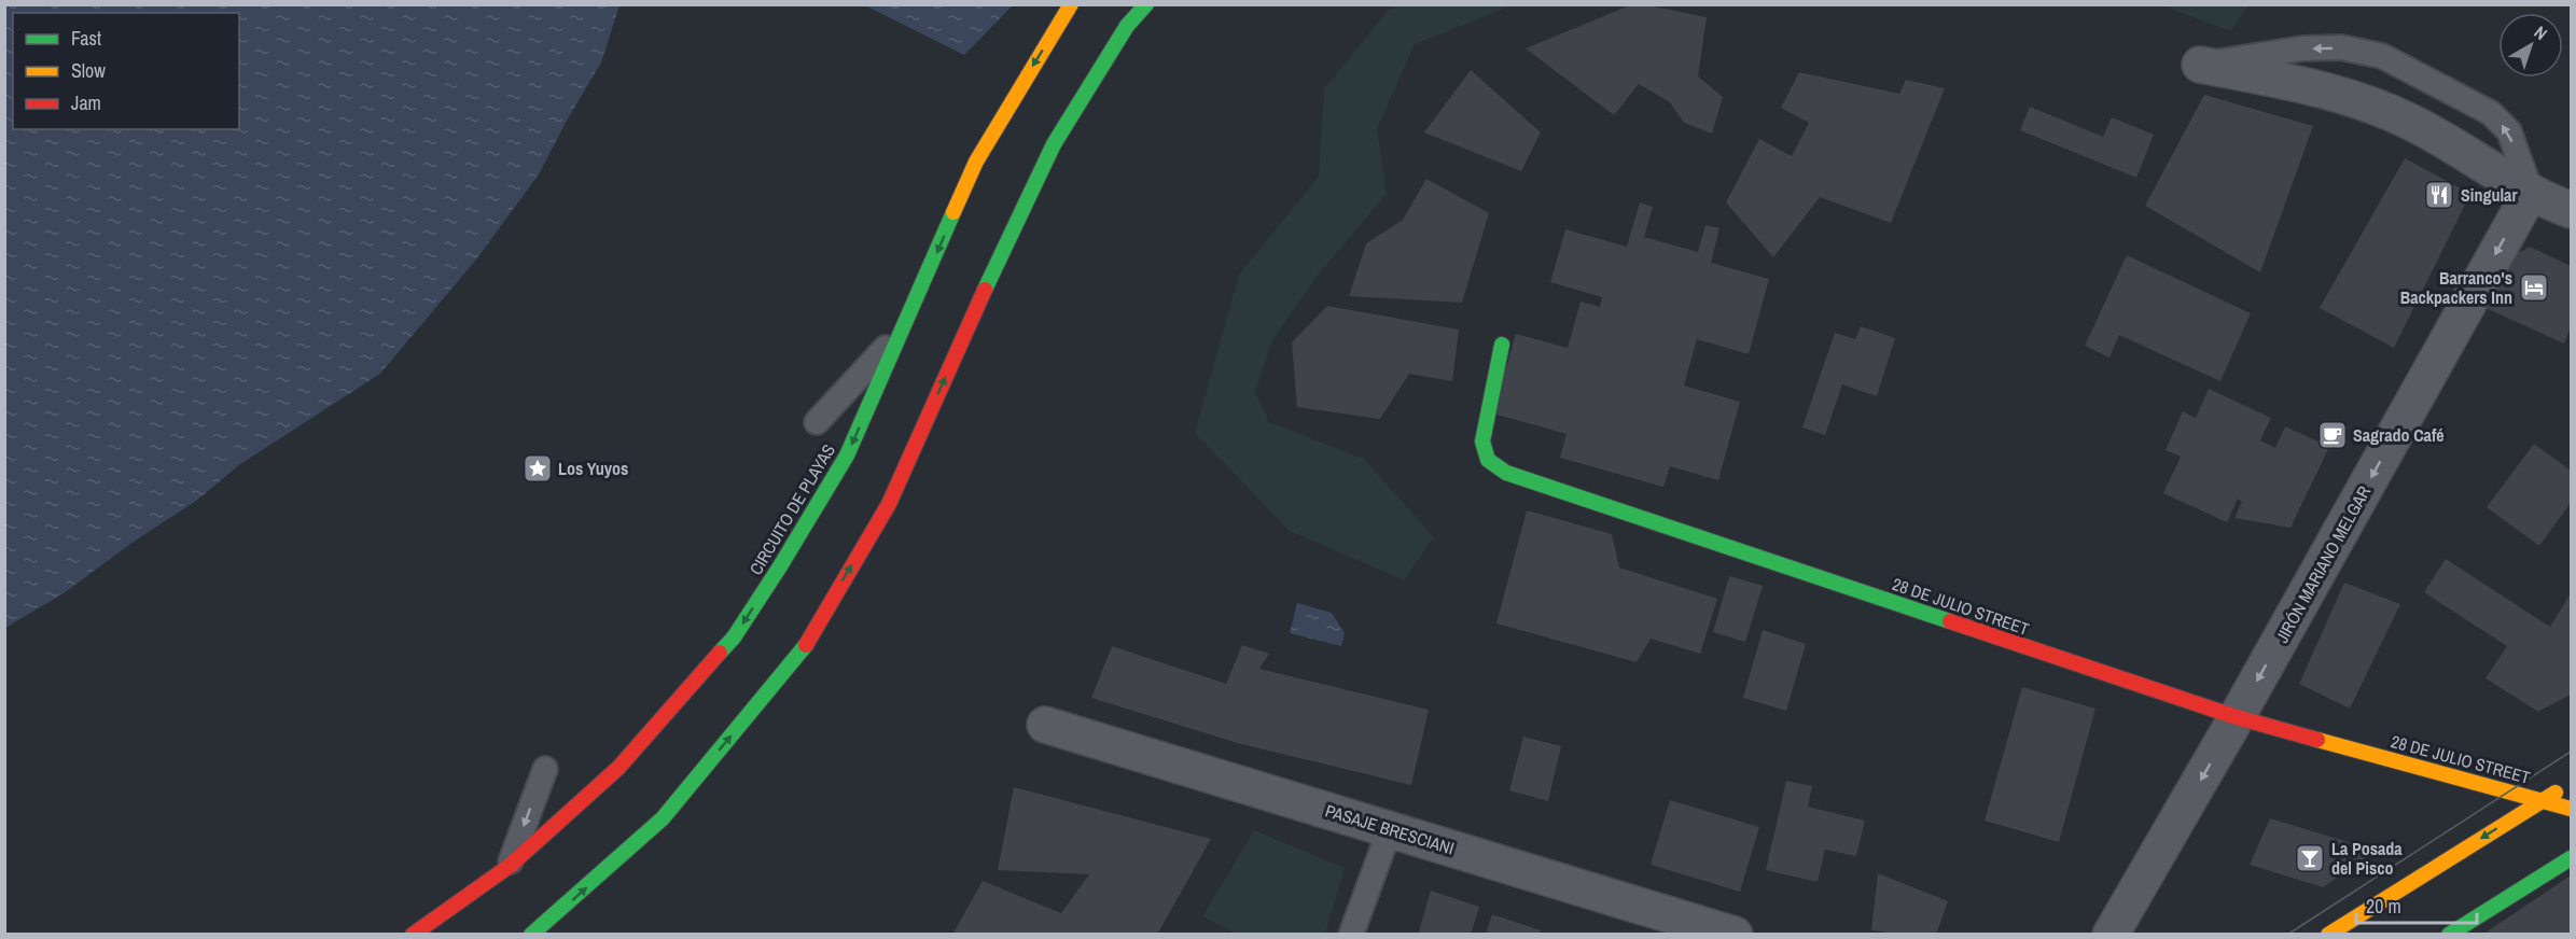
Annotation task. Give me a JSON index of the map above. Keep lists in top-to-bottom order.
{
  "streets": {
    "main road": ["CIRCUITO DE PLAYAS", "28 DE JULIO STREET"],
    "street": ["JIRÓN MARIANO MELGAR", "PASAJE BRESCIANI"]
  },
  "crossings": [
    ["JIRÓN MARIANO MELGAR", "28 DE JULIO STREET"]
  ],
  "one_way": ["JIRÓN MARIANO MELGAR"],
  "places": {
    "restaurant": ["Singular"],
    "hotel": ["Barranco's Backpackers Inn"],
    "cafe": ["Sagrado Café"],
    "place": ["Los Yuyos"],
    "bar": ["La Posada del Pisco"]
  },
  "legend": ["Fast", "Slow", "Jam"],
  "scale_bar": "20 m",
  "north": "top right"
}
